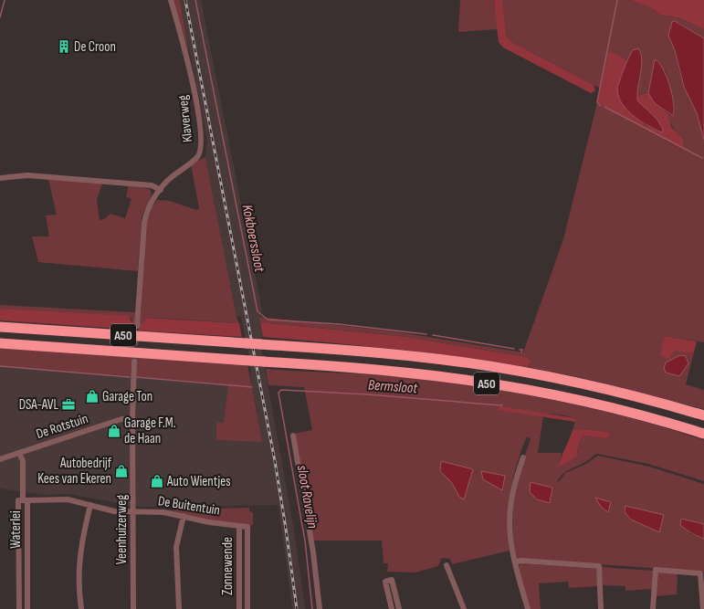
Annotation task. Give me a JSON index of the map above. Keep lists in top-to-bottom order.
{
  "streets": {
    "highway": ["A50"],
    "street": [
      "Klaverweg",
      "De Rotstuin",
      "De Buitentuin",
      "Waterlei",
      "Veenhuizerweg",
      "Zonnewende"
    ]
  },
  "crossings": [
    ["De Rotstuin", "Veenhuizerweg"],
    ["De Buitentuin", "Waterlei"],
    ["De Buitentuin", "Veenhuizerweg"],
    ["De Buitentuin", "Zonnewende"]
  ],
  "water": ["Kokboerssloot", "Bermsloot", "sloot Ravelijn"],
  "places": {
    "building": ["De Croon"],
    "shop": [
      "Garage Ton",
      "Garage F.M. de Haan",
      "Autobedrijf Kees van Ekeren",
      "Auto Wientjes"
    ],
    "office": ["DSA-AVL"]
  }
}
